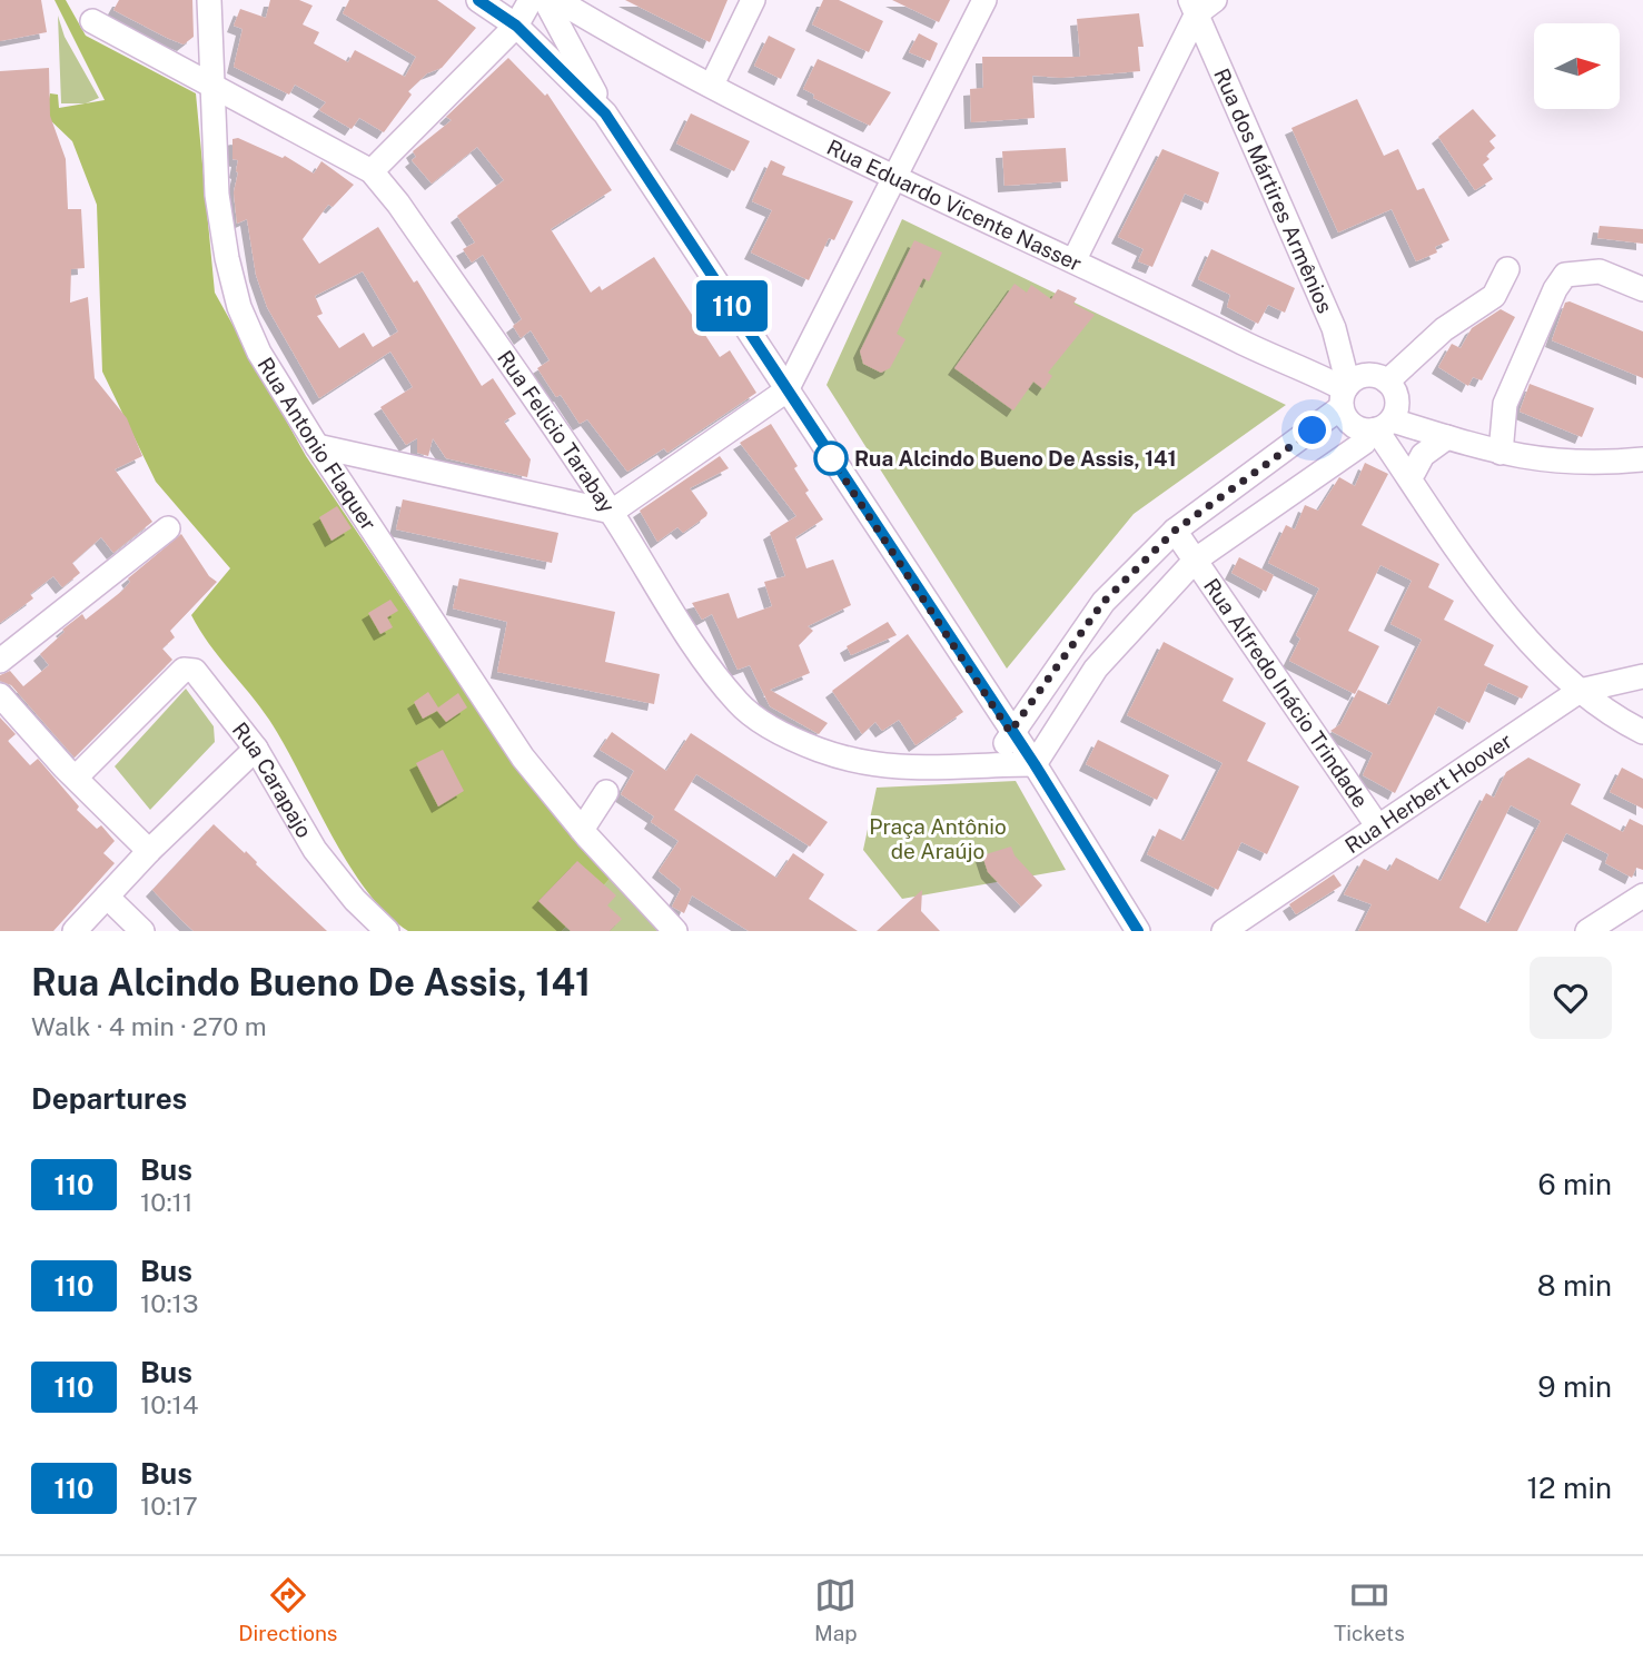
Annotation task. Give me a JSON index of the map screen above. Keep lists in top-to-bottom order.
{
  "streets": {
    "street": [
      "Rua dos Mártires Armênios",
      "Rua Eduardo Vicente Nasser",
      "Rua Felicio Tarabay",
      "Rua Antonio Flaquer",
      "Rua Alfredo Inácio Trindade",
      "Rua Carapajo",
      "Rua Herbert Hoover"
    ]
  },
  "crossings": [
    ["Rua dos Mártires Armênios", "Rua Eduardo Vicente Nasser"],
    ["Rua Felicio Tarabay", "Rua Antonio Flaquer"],
    ["Rua Alfredo Inácio Trindade", "Rua Herbert Hoover"]
  ],
  "parks": ["Praça Antônio de Araújo"],
  "places": ["Rua Alcindo Bueno De Assis, 141"],
  "lines": ["bus line 110"],
  "north": "right",
  "page": {
    "on_map": "110",
    "heading": [
      ["Rua Alcindo Bueno De Assis, 141", "Walk · 4 min · 270 m"],
      "Departures"
    ],
    "list": [
      {
        "mark": "110",
        "name": "Bus",
        "note": "10:11",
        "value": "6 min"
      },
      {
        "mark": "110",
        "name": "Bus",
        "note": "10:13",
        "value": "8 min"
      },
      {
        "mark": "110",
        "name": "Bus",
        "note": "10:14",
        "value": "9 min"
      },
      {
        "mark": "110",
        "name": "Bus",
        "note": "10:17",
        "value": "12 min"
      }
    ],
    "tabs": ["Directions", "Map", "Tickets"]
  }
}
